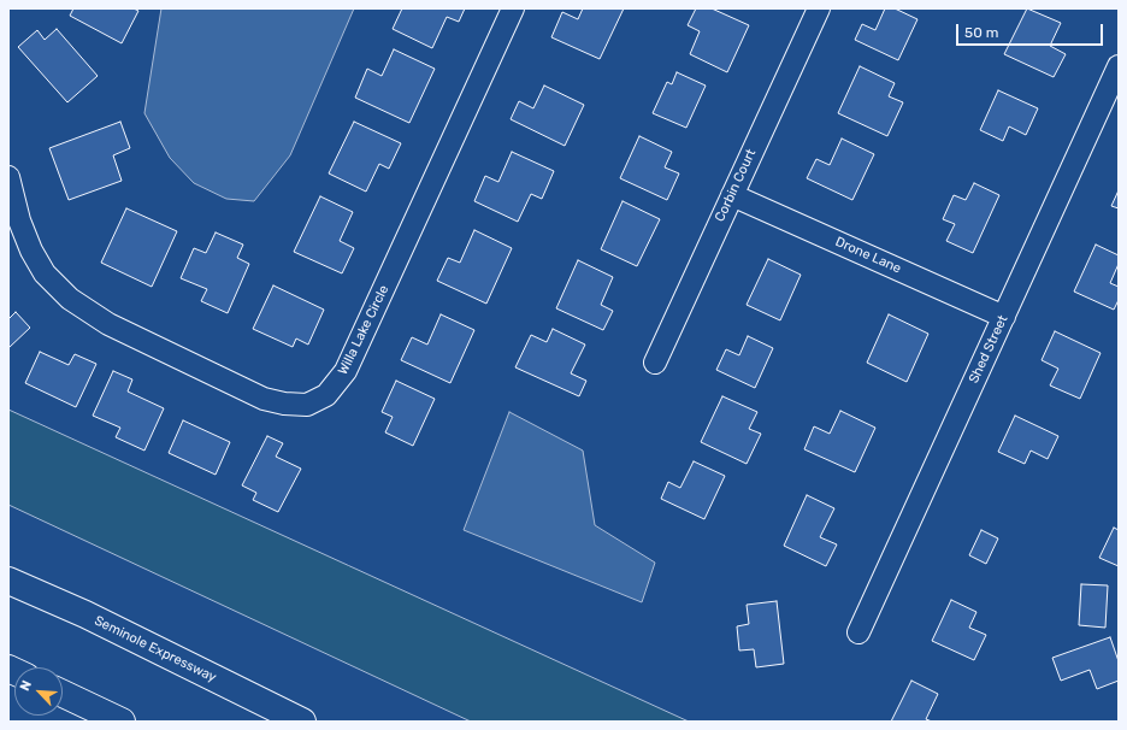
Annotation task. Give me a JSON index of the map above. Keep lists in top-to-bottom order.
{
  "streets": {
    "highway": ["Seminole Expressway"],
    "street": [
      "Corbin Court",
      "Drone Lane",
      "Willa Lake Circle",
      "Shed Street"
    ]
  },
  "crossings": [
    ["Corbin Court", "Drone Lane"],
    ["Drone Lane", "Shed Street"]
  ],
  "scale_bar": "50 m",
  "north": "top left"
}
